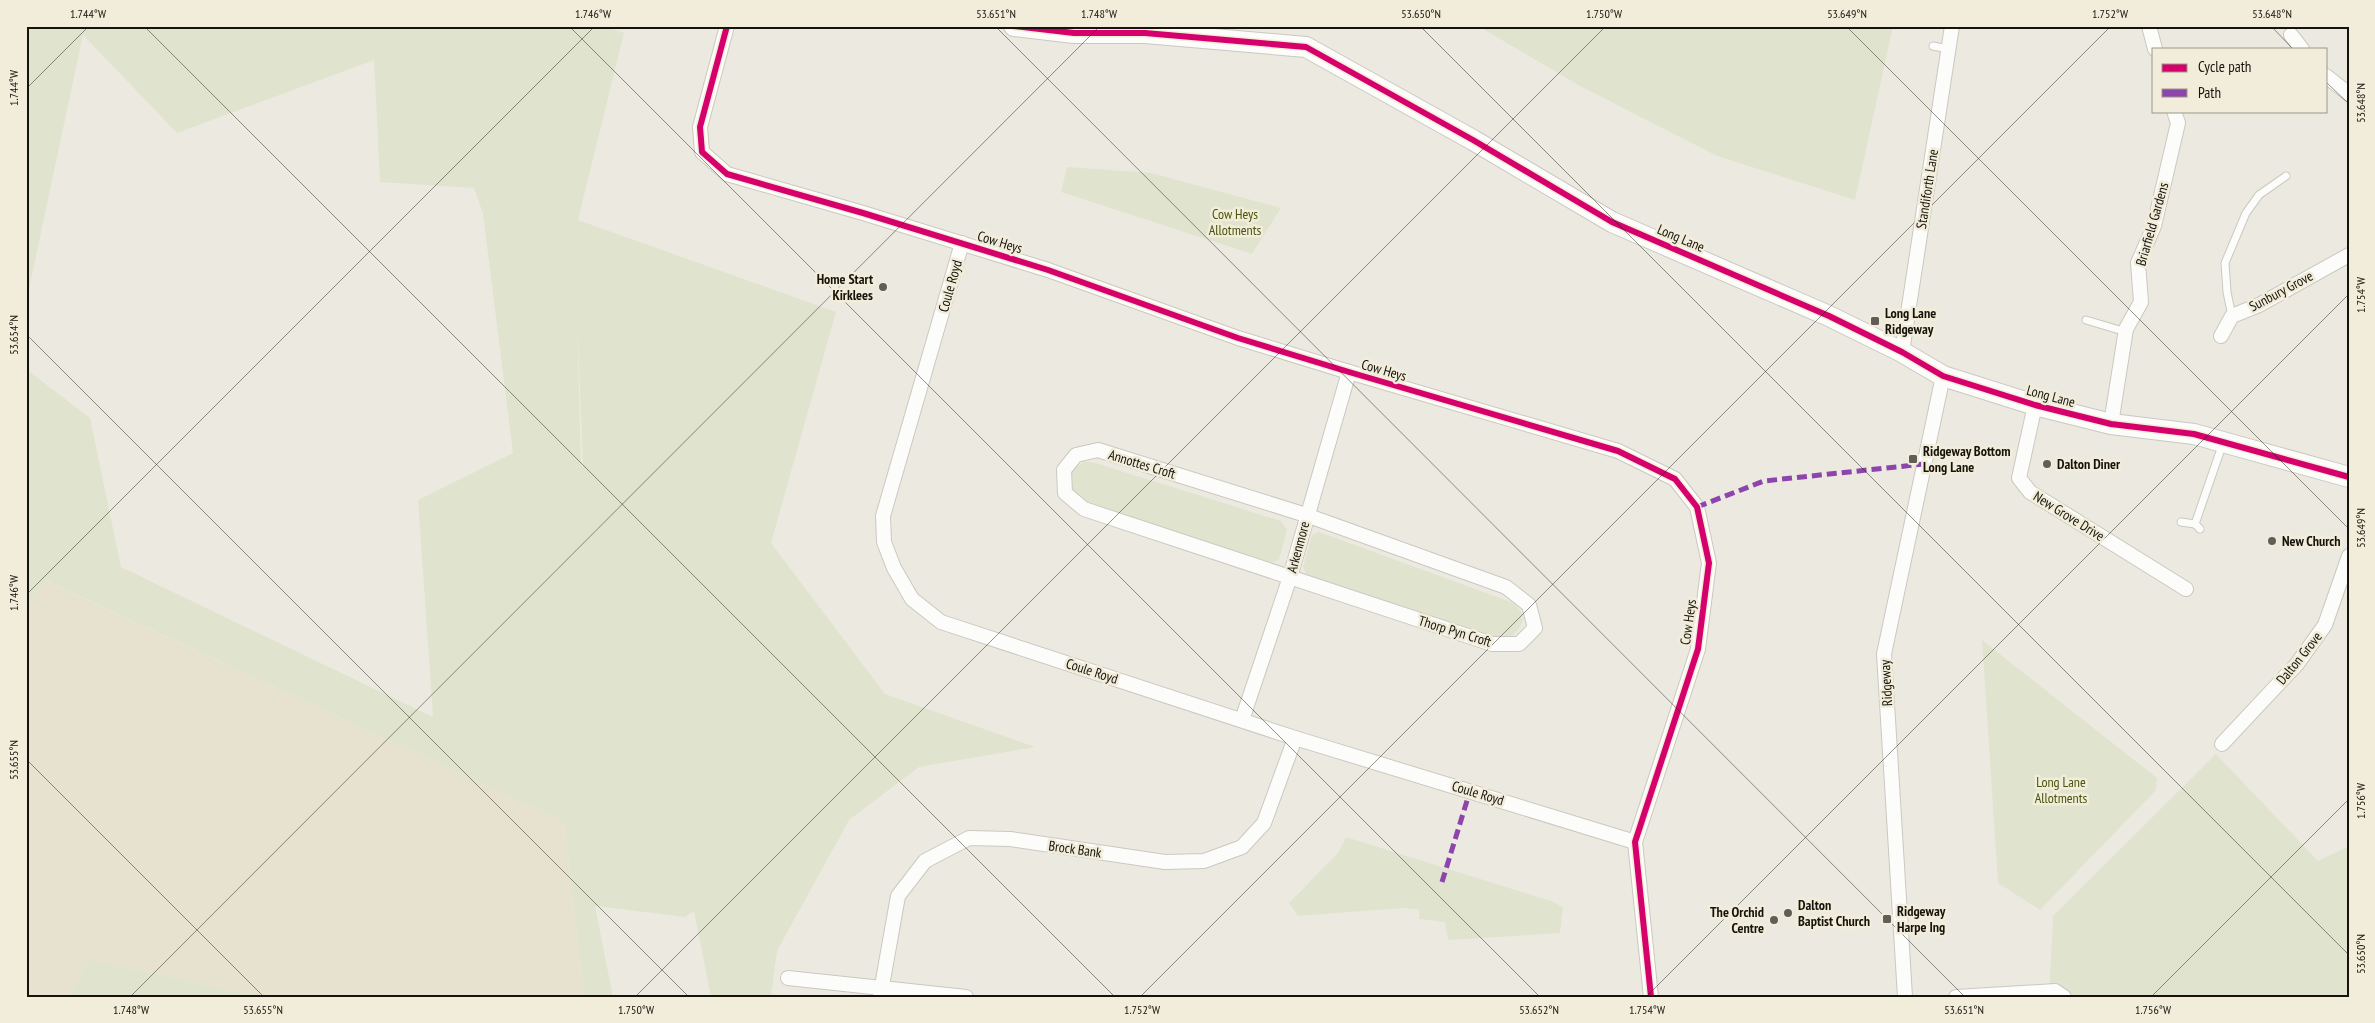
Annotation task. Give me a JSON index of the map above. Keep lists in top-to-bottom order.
{
  "streets": {
    "street": [
      "Standiforth Lane",
      "Briarfield Gardens",
      "Long Lane",
      "Cow Heys",
      "Coule Royd",
      "Sunbury Grove",
      "Annottes Croft",
      "New Grove Drive",
      "Arkenmore",
      "Thorp Pyn Croft",
      "Dalton Grove",
      "Ridgeway",
      "Brock Bank"
    ]
  },
  "crossings": [
    ["Standiforth Lane", "Long Lane"],
    ["Briarfield Gardens", "Long Lane"],
    ["Long Lane", "New Grove Drive"],
    ["Long Lane", "Ridgeway"],
    ["Cow Heys", "Coule Royd"],
    ["Cow Heys", "Arkenmore"],
    ["Coule Royd", "Arkenmore"],
    ["Coule Royd", "Brock Bank"],
    ["Annottes Croft", "Arkenmore"],
    ["Annottes Croft", "Thorp Pyn Croft"],
    ["Arkenmore", "Thorp Pyn Croft"]
  ],
  "parks": ["Cow Heys Allotments", "Long Lane Allotments"],
  "places": {
    "other": [
      "Home Start Kirklees",
      "Dalton Diner",
      "New Church",
      "Dalton Baptist Church",
      "The Orchid Centre"
    ],
    "transit": ["Long Lane Ridgeway", "Ridgeway Bottom Long Lane", "Ridgeway Harpe Ing"]
  },
  "legend": ["Cycle path", "Path"],
  "coordinates": [
    "1.744°W",
    "1.746°W",
    "53.651°N",
    "1.748°W",
    "53.650°N",
    "1.750°W",
    "53.649°N",
    "1.752°W",
    "53.648°N",
    "1.754°W",
    "53.654°N",
    "53.655°N",
    "1.756°W",
    "53.652°N"
  ]
}
